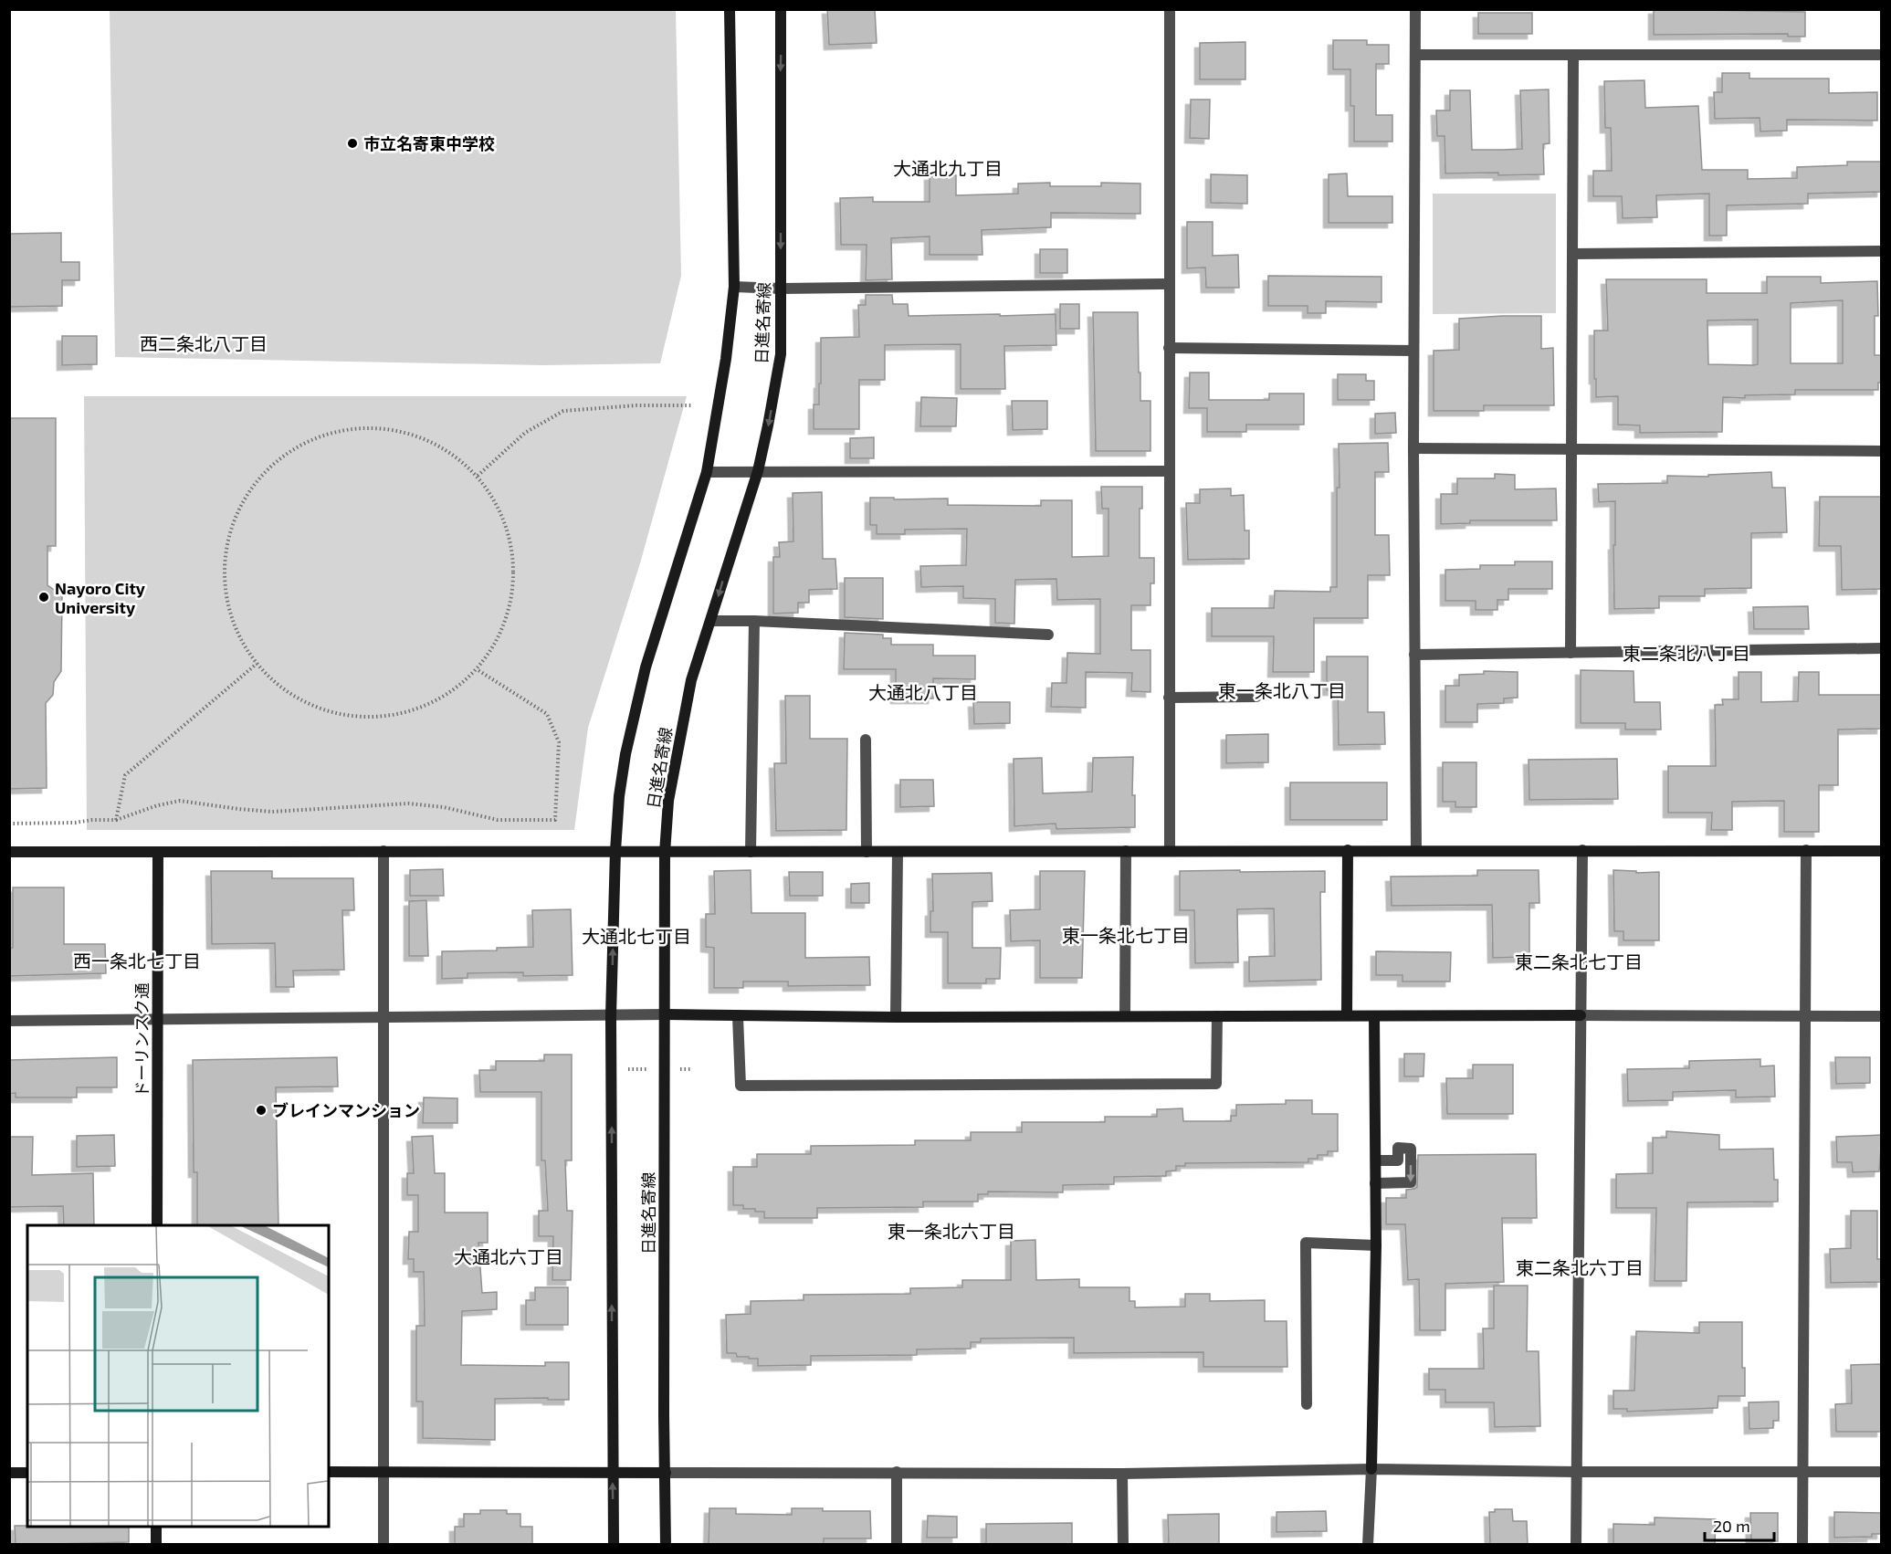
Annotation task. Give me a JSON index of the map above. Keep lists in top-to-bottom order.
{
  "streets": {
    "street": ["日進名寄線", "ドーリンスク通"]
  },
  "districts": [
    "大通北九丁目",
    "西二条北八丁目",
    "東二条北八丁目",
    "東一条北八丁目",
    "大通北八丁目",
    "東一条北七丁目",
    "大通北七丁目",
    "西一条北七丁目",
    "東二条北七丁目",
    "東一条北六丁目",
    "大通北六丁目",
    "東二条北六丁目"
  ],
  "places": ["市立名寄東中学校", "Nayoro City University", "ブレインマンション"],
  "scale_bar": "20 m"
}
